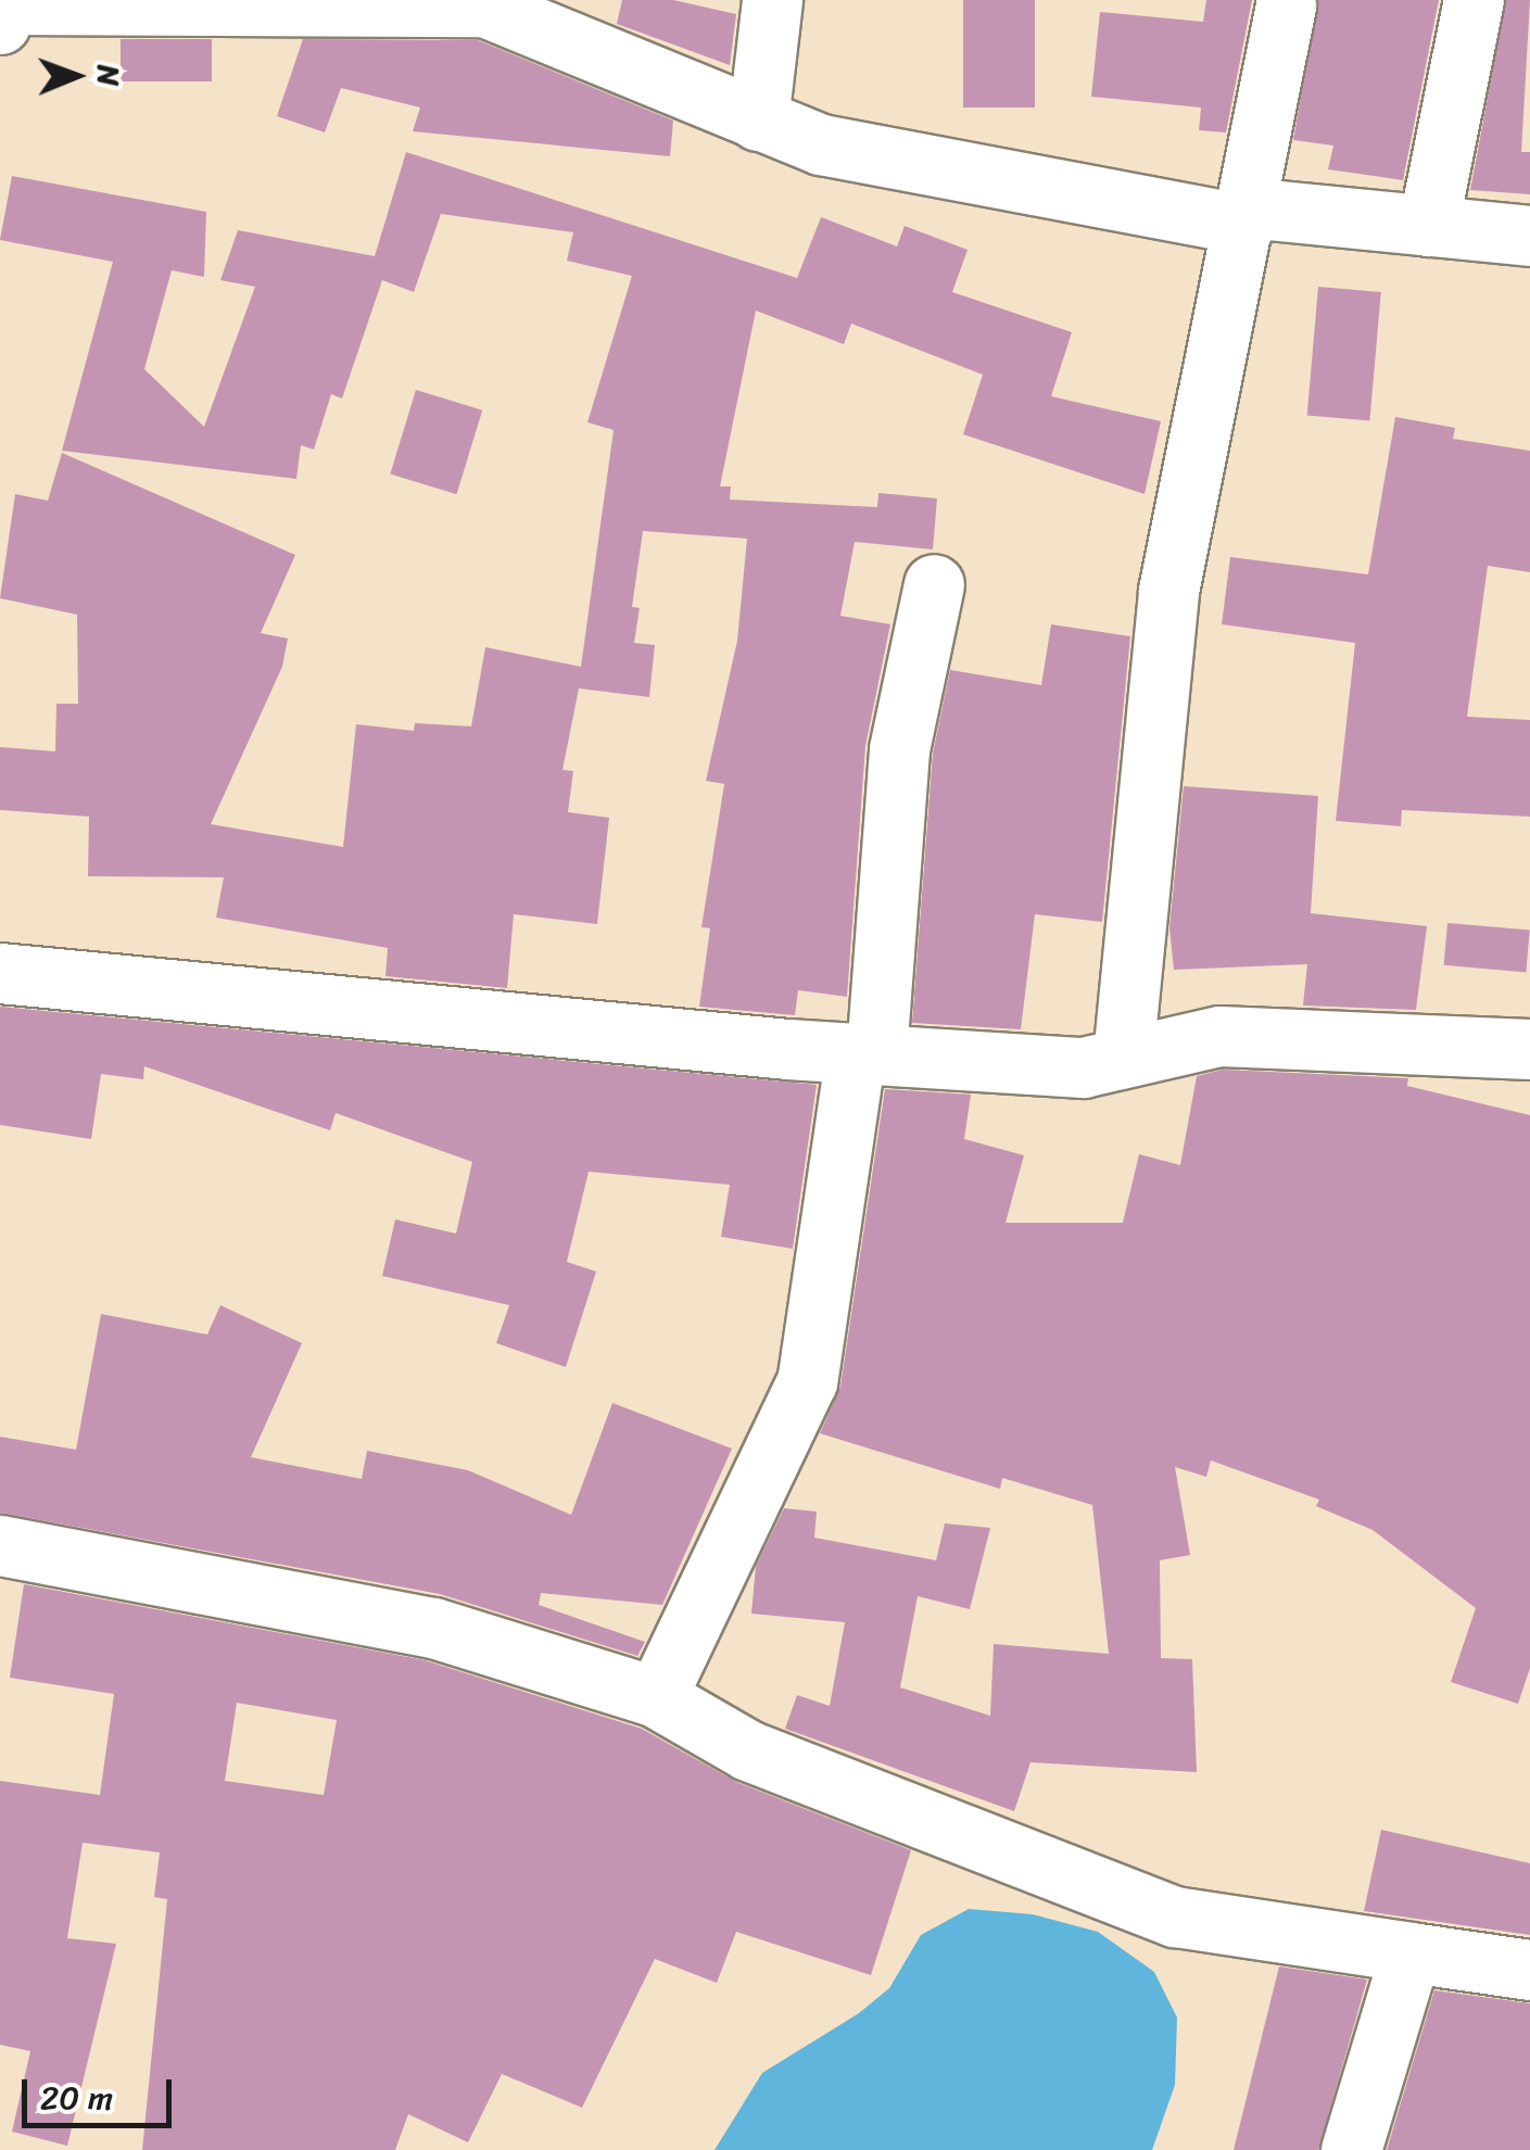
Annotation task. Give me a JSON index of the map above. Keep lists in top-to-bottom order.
{
  "scale_bar": "20 m",
  "north": "right"
}
